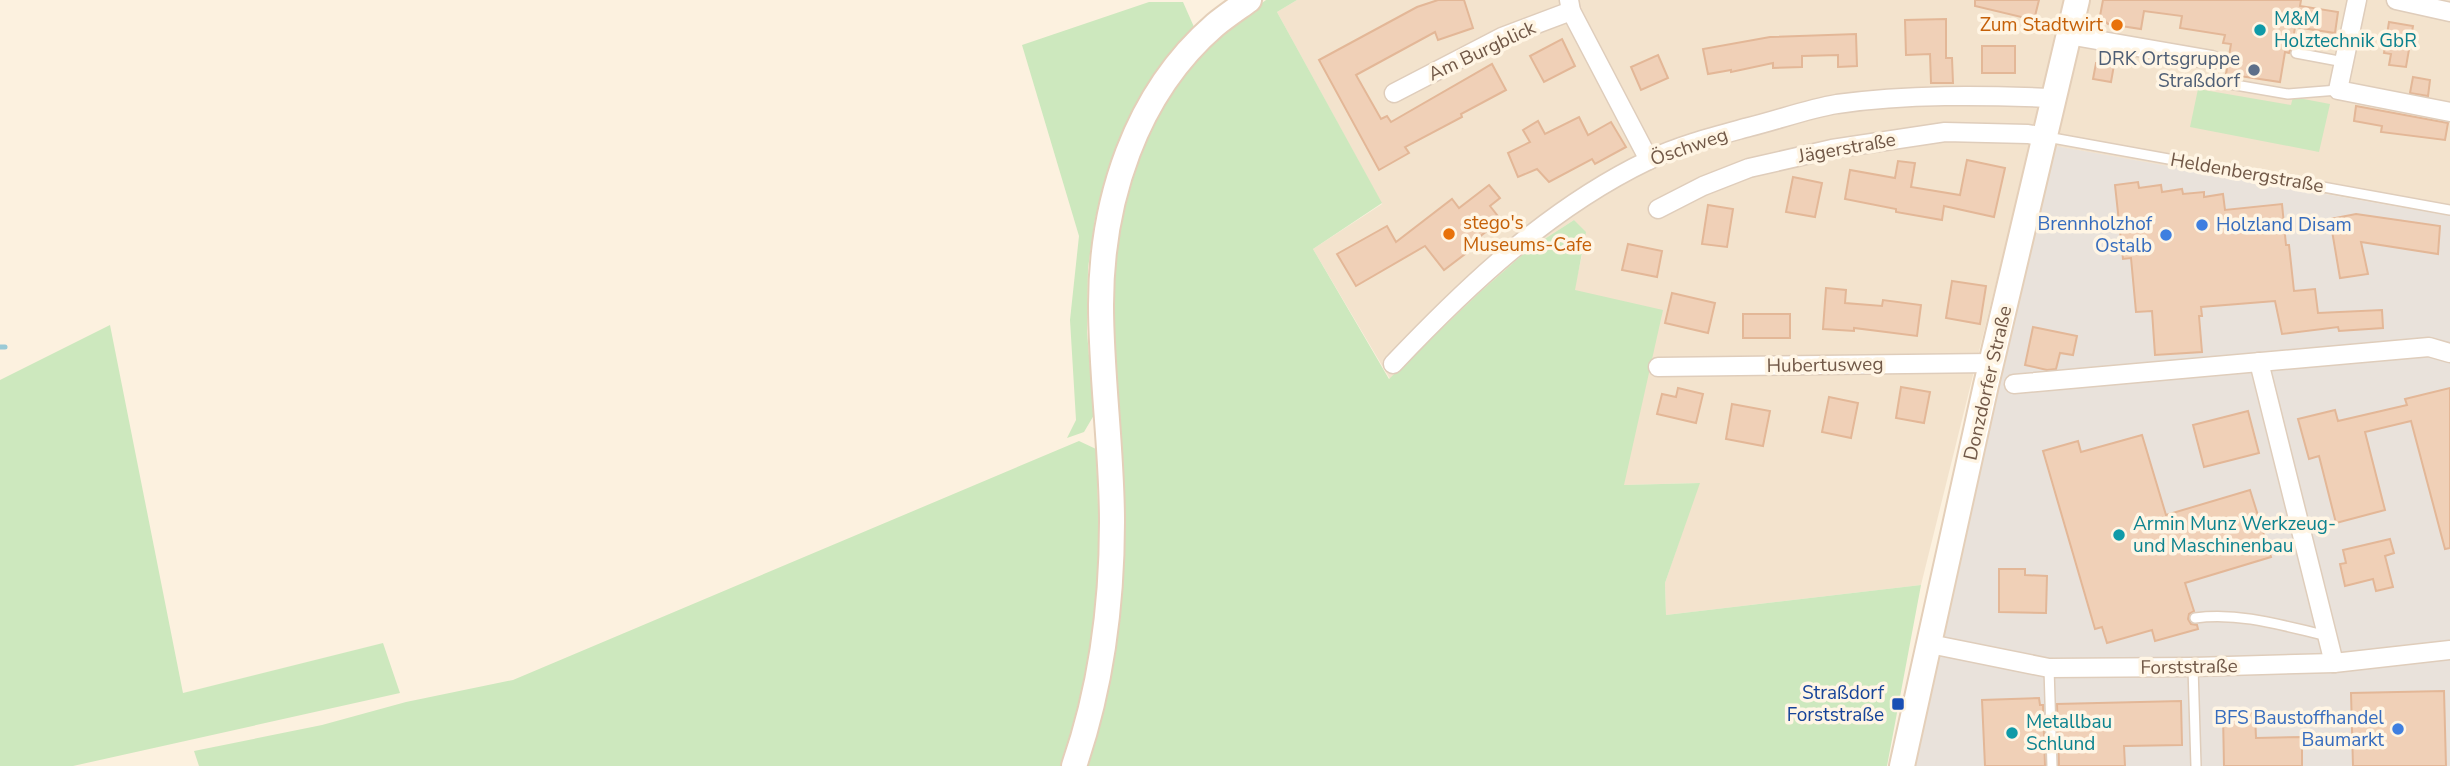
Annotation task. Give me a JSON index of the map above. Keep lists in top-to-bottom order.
{
  "streets": {
    "main road": ["Donzdorfer Straße"],
    "street": [
      "Am Burgblick",
      "Öschweg",
      "Jägerstraße",
      "Hubertusweg",
      "Forststraße"
    ],
    "lane": ["Heldenbergstraße"]
  },
  "crossings": [
    ["Am Burgblick", "Öschweg"],
    ["Öschweg", "Donzdorfer Straße"],
    ["Jägerstraße", "Heldenbergstraße"],
    ["Jägerstraße", "Donzdorfer Straße"],
    ["Heldenbergstraße", "Donzdorfer Straße"],
    ["Hubertusweg", "Donzdorfer Straße"],
    ["Donzdorfer Straße", "Forststraße"]
  ],
  "places": {
    "other": [
      "Zum Stadtwirt",
      "M&M Holztechnik GbR",
      "DRK Ortsgruppe Straßdorf",
      "Holzland Disam",
      "stego's Museums-Cafe",
      "Brennholzhof Ostalb",
      "Armin Munz Werkzeug- und Maschinenbau",
      "BFS Baustoffhandel Baumarkt",
      "Metallbau Schlund"
    ],
    "transit": ["Straßdorf Forststraße"]
  }
}
